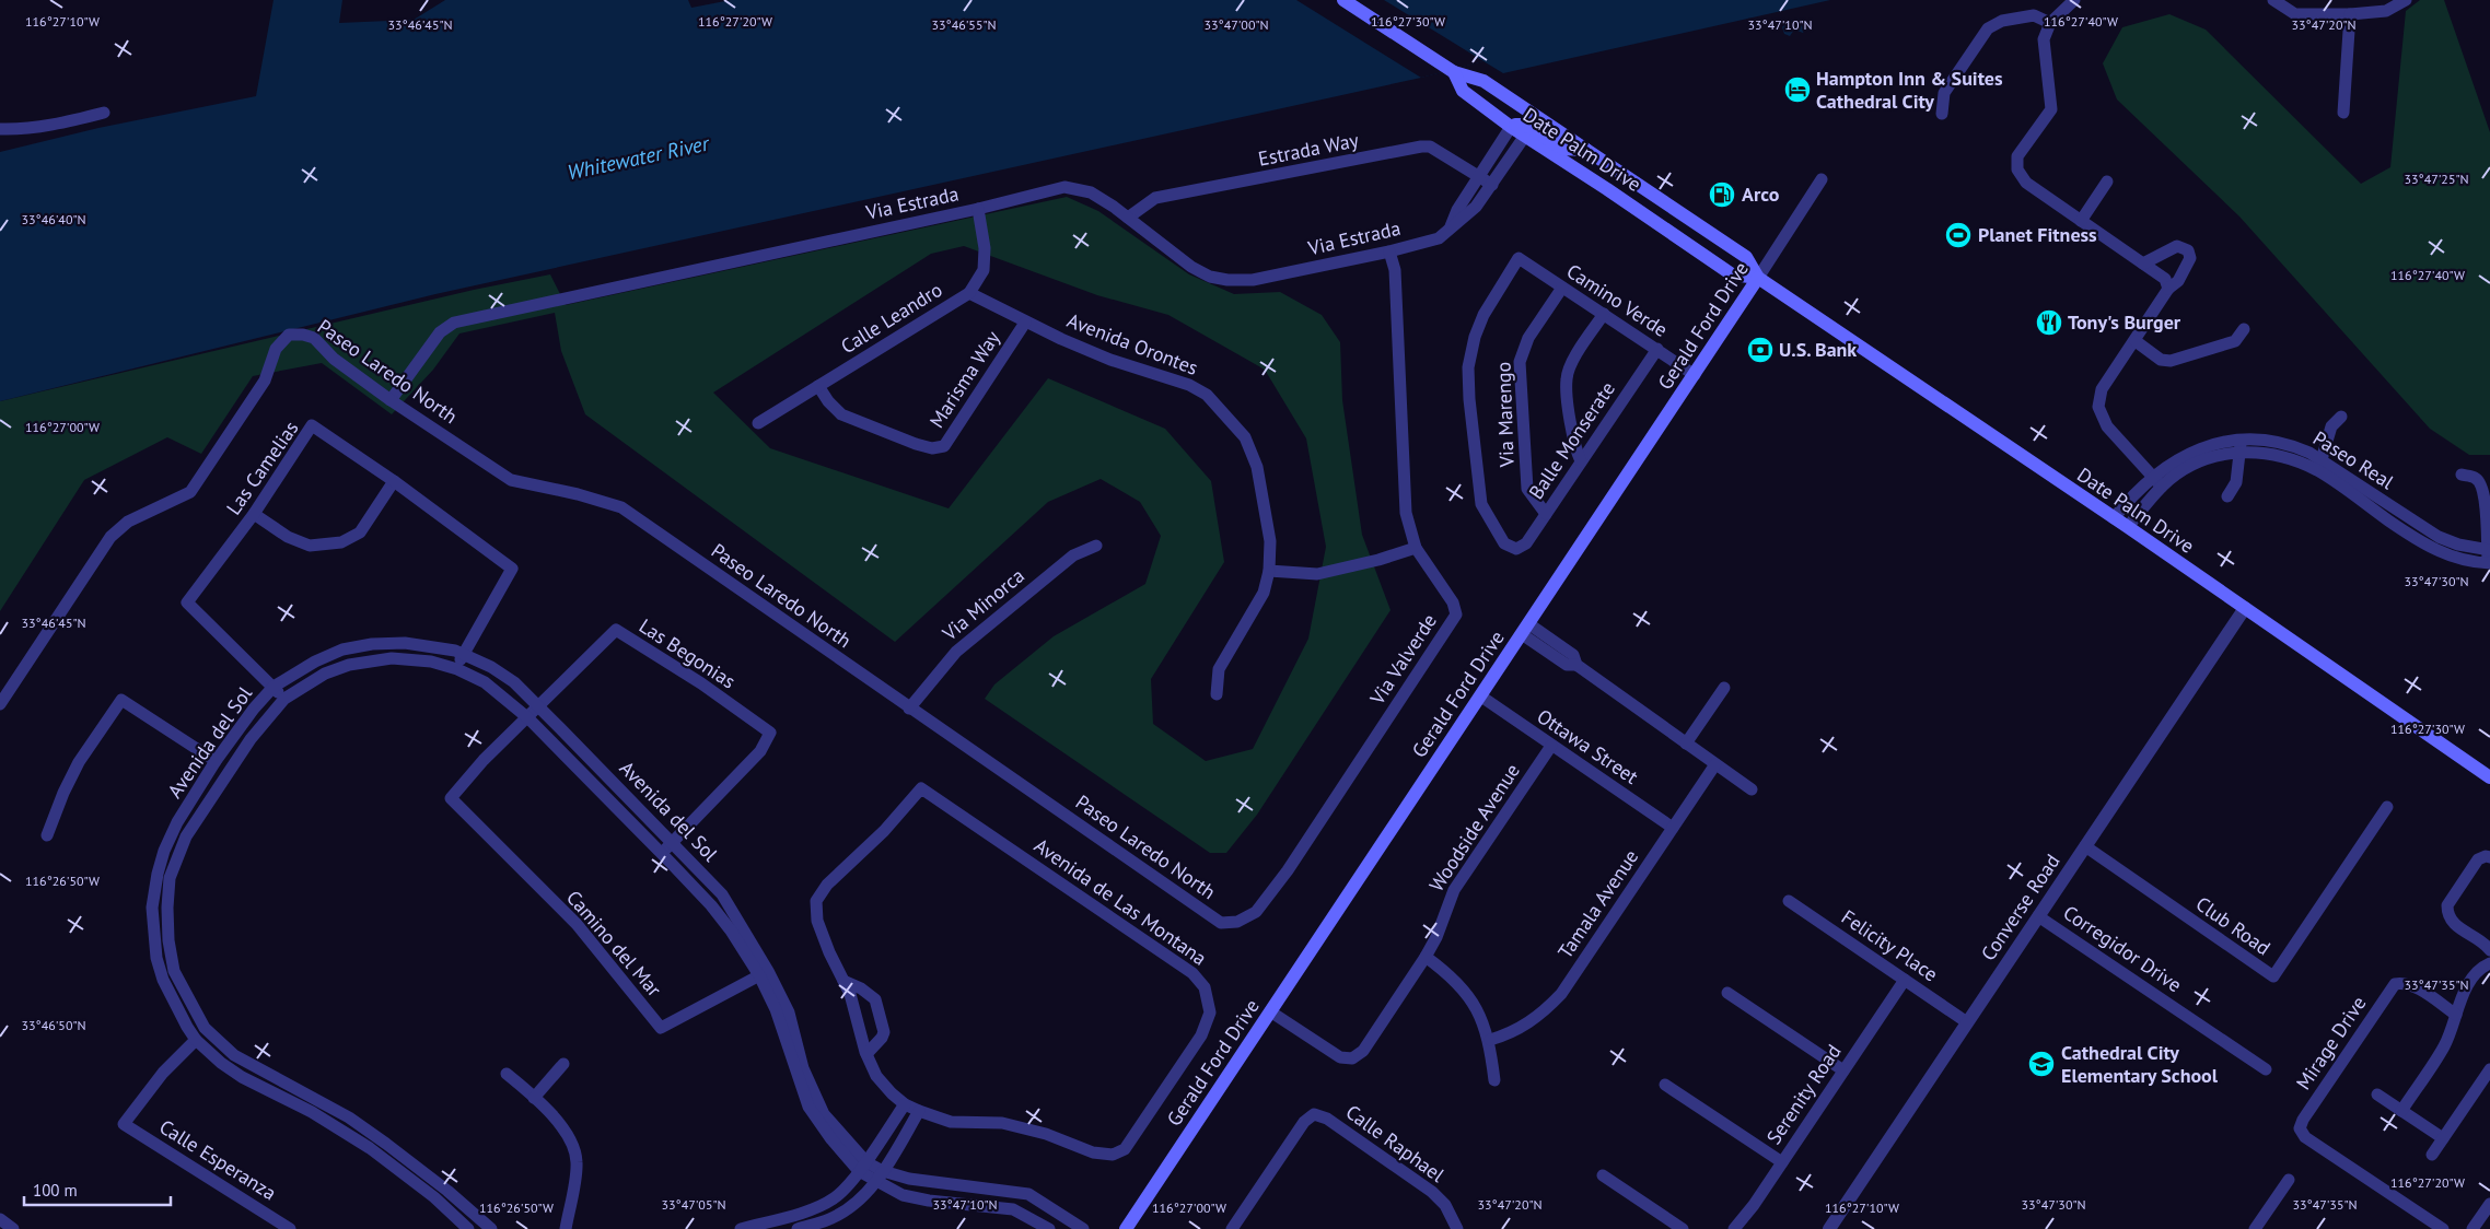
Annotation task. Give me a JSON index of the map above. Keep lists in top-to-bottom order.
{
  "streets": {
    "main road": ["Date Palm Drive", "Gerald Ford Drive"],
    "street": [
      "Estrada Way",
      "Via Estrada",
      "Camino Verde",
      "Calle Leandro",
      "Avenida Orontes",
      "Paseo Laredo North",
      "Marisma Way",
      "Via Marengo",
      "Balle Monserate",
      "Paseo Real",
      "Las Camelias",
      "Via Minorca",
      "Las Begonias",
      "Via Valverde",
      "Avenida del Sol",
      "Ottawa Street",
      "Woodside Avenue",
      "Avenida de Las Montana",
      "Tamala Avenue",
      "Converse Road",
      "Club Road",
      "Camino del Mar",
      "Felicity Place",
      "Corregidor Drive",
      "Mirage Drive",
      "Serenity Road",
      "Calle Raphael",
      "Calle Esperanza"
    ]
  },
  "crossings": [
    ["Estrada Way", "Via Estrada"],
    ["Date Palm Drive", "Via Estrada"],
    ["Date Palm Drive", "Gerald Ford Drive"],
    ["Date Palm Drive", "Paseo Real"],
    ["Date Palm Drive", "Converse Road"],
    ["Via Estrada", "Calle Leandro"],
    ["Via Estrada", "Paseo Laredo North"],
    ["Via Estrada", "Via Valverde"],
    ["Camino Verde", "Gerald Ford Drive"],
    ["Camino Verde", "Via Marengo"],
    ["Camino Verde", "Balle Monserate"],
    ["Calle Leandro", "Avenida Orontes"],
    ["Calle Leandro", "Marisma Way"],
    ["Gerald Ford Drive", "Ottawa Street"],
    ["Gerald Ford Drive", "Woodside Avenue"],
    ["Avenida Orontes", "Marisma Way"],
    ["Paseo Laredo North", "Via Minorca"],
    ["Paseo Laredo North", "Via Valverde"],
    ["Via Marengo", "Balle Monserate"],
    ["Las Camelias", "Avenida del Sol"],
    ["Las Begonias", "Avenida del Sol"],
    ["Las Begonias", "Camino del Mar"],
    ["Avenida del Sol", "Camino del Mar"],
    ["Avenida del Sol", "Calle Esperanza"],
    ["Ottawa Street", "Woodside Avenue"],
    ["Ottawa Street", "Tamala Avenue"],
    ["Converse Road", "Club Road"],
    ["Converse Road", "Felicity Place"],
    ["Converse Road", "Corregidor Drive"],
    ["Felicity Place", "Serenity Road"]
  ],
  "water": ["Whitewater River"],
  "places": {
    "hotel": ["Hampton Inn & Suites Cathedral City"],
    "fuel station": ["Arco"],
    "sports": ["Planet Fitness"],
    "restaurant": ["Tony's Burger"],
    "bank": ["U.S. Bank"],
    "school or university": ["Cathedral City Elementary School"]
  },
  "scale_bar": "100 m",
  "coordinates": [
    "116°27'20\"W",
    "116°27'30\"W",
    "116°27'10\"W",
    "116°27'40\"W",
    "33°46'45\"N",
    "33°46'55\"N",
    "33°47'00\"N",
    "33°47'10\"N",
    "33°47'20\"N",
    "33°47'25\"N",
    "33°46'40\"N",
    "116°27'00\"W",
    "33°47'30\"N",
    "116°26'50\"W",
    "33°47'35\"N",
    "33°46'50\"N",
    "33°47'05\"N"
  ]
}
